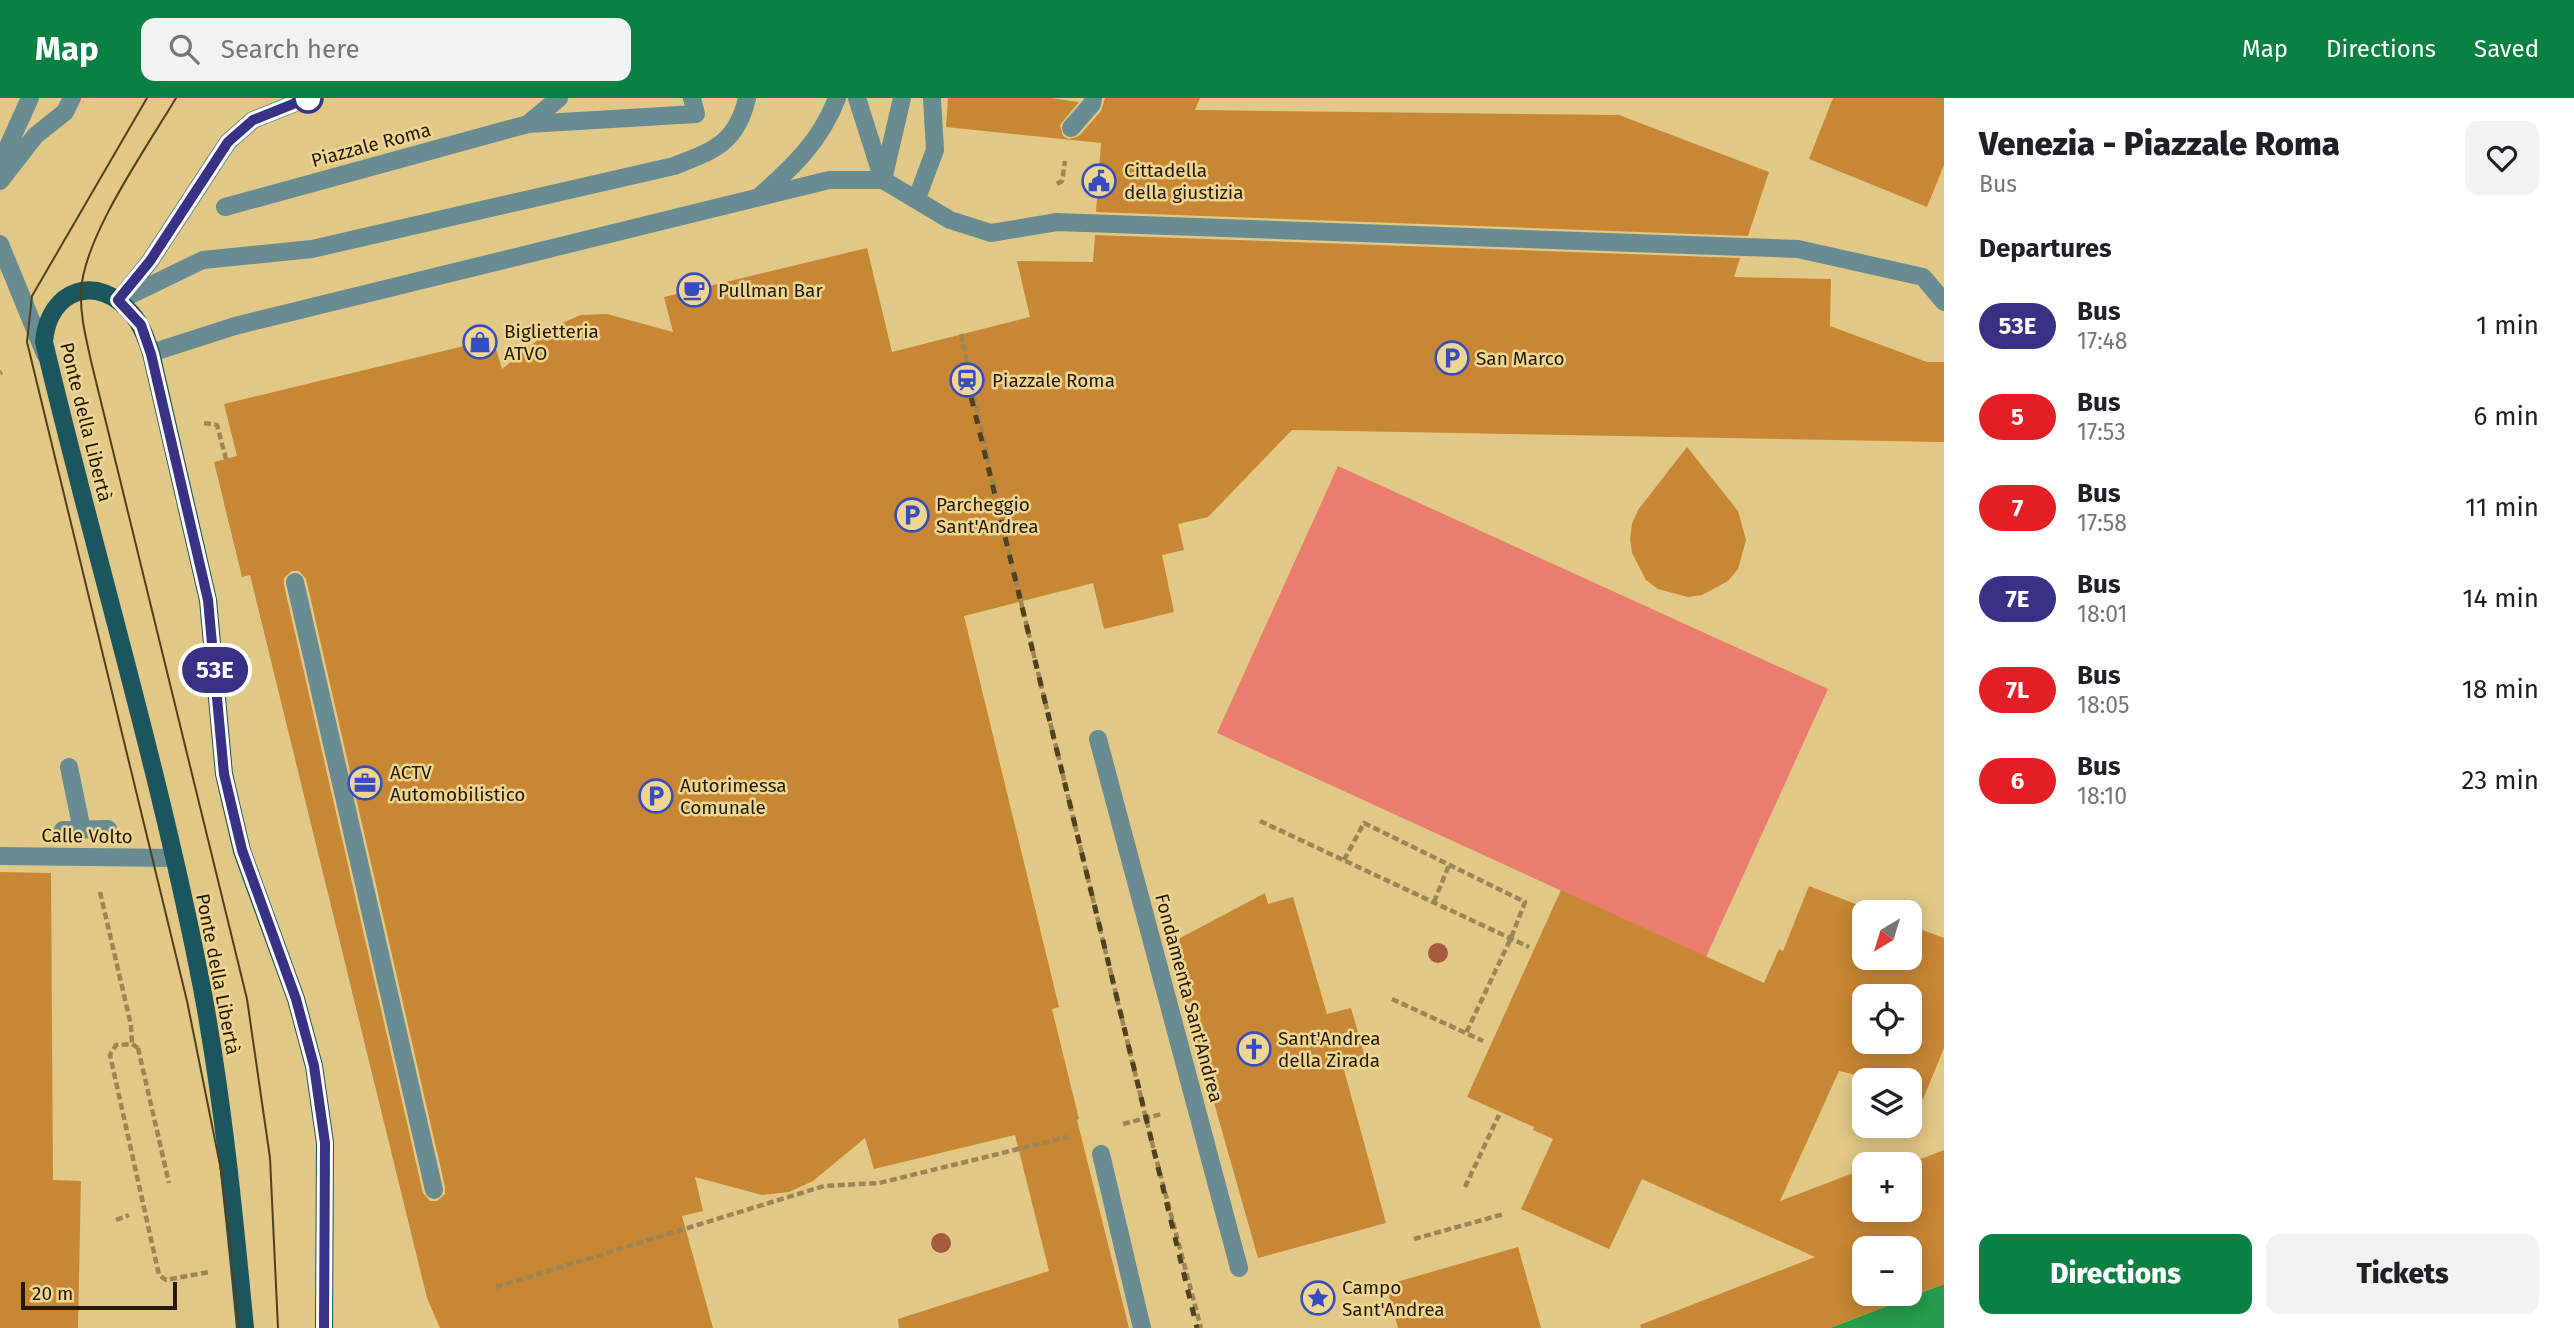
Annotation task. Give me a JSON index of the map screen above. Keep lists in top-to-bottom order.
{
  "streets": {
    "main road": ["Ponte della Libertà"],
    "street": ["Piazzale Roma", "Calle Volto", "Fondamenta Sant'Andrea"]
  },
  "crossings": [
    ["Ponte della Libertà", "Calle Volto"]
  ],
  "places": {
    "public building": ["Cittadella della giustizia"],
    "cafe": ["Pullman Bar"],
    "shop": ["Biglietteria ATVO"],
    "parking": ["San Marco", "Parcheggio Sant'Andrea", "Autorimessa Comunale"],
    "station": ["Piazzale Roma"],
    "office": ["ACTV Automobilistico"],
    "church": ["Sant'Andrea della Zirada"],
    "place": ["Campo Sant'Andrea"]
  },
  "lines": ["bus line 53E"],
  "scale_bar": "20 m",
  "north": "bottom left",
  "page": {
    "header": "Map",
    "search": "Search here",
    "nav": ["Map", "Directions", "Saved"],
    "on_map": "53E",
    "heading": [
      ["Venezia - Piazzale Roma", "Bus"],
      "Departures"
    ],
    "list": [
      {
        "mark": "53E",
        "name": "Bus",
        "note": "17:48",
        "value": "1 min"
      },
      {
        "mark": "5",
        "name": "Bus",
        "note": "17:53",
        "value": "6 min"
      },
      {
        "mark": "7",
        "name": "Bus",
        "note": "17:58",
        "value": "11 min"
      },
      {
        "mark": "7E",
        "name": "Bus",
        "note": "18:01",
        "value": "14 min"
      },
      {
        "mark": "7L",
        "name": "Bus",
        "note": "18:05",
        "value": "18 min"
      },
      {
        "mark": "6",
        "name": "Bus",
        "note": "18:10",
        "value": "23 min"
      }
    ],
    "map_buttons": ["+", "−"],
    "buttons": ["Directions", "Tickets"],
    "scale": "20 m"
  }
}
